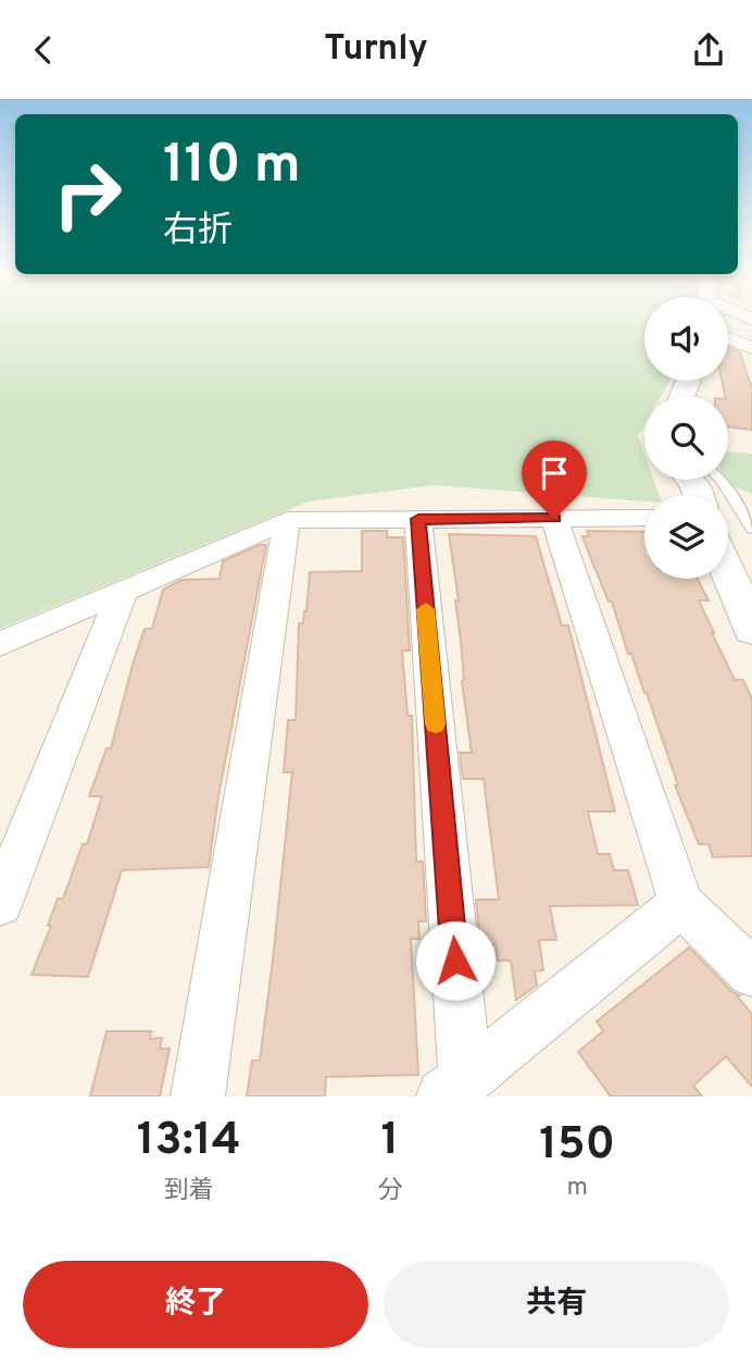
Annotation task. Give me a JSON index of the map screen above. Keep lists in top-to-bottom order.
{
  "page": {
    "header": "Turnly",
    "turn": ["110 m", "右折"],
    "eta": [
      "13:14",
      "到着",
      "1",
      "分",
      "150",
      "m"
    ],
    "buttons": ["終了", "共有"]
  }
}
